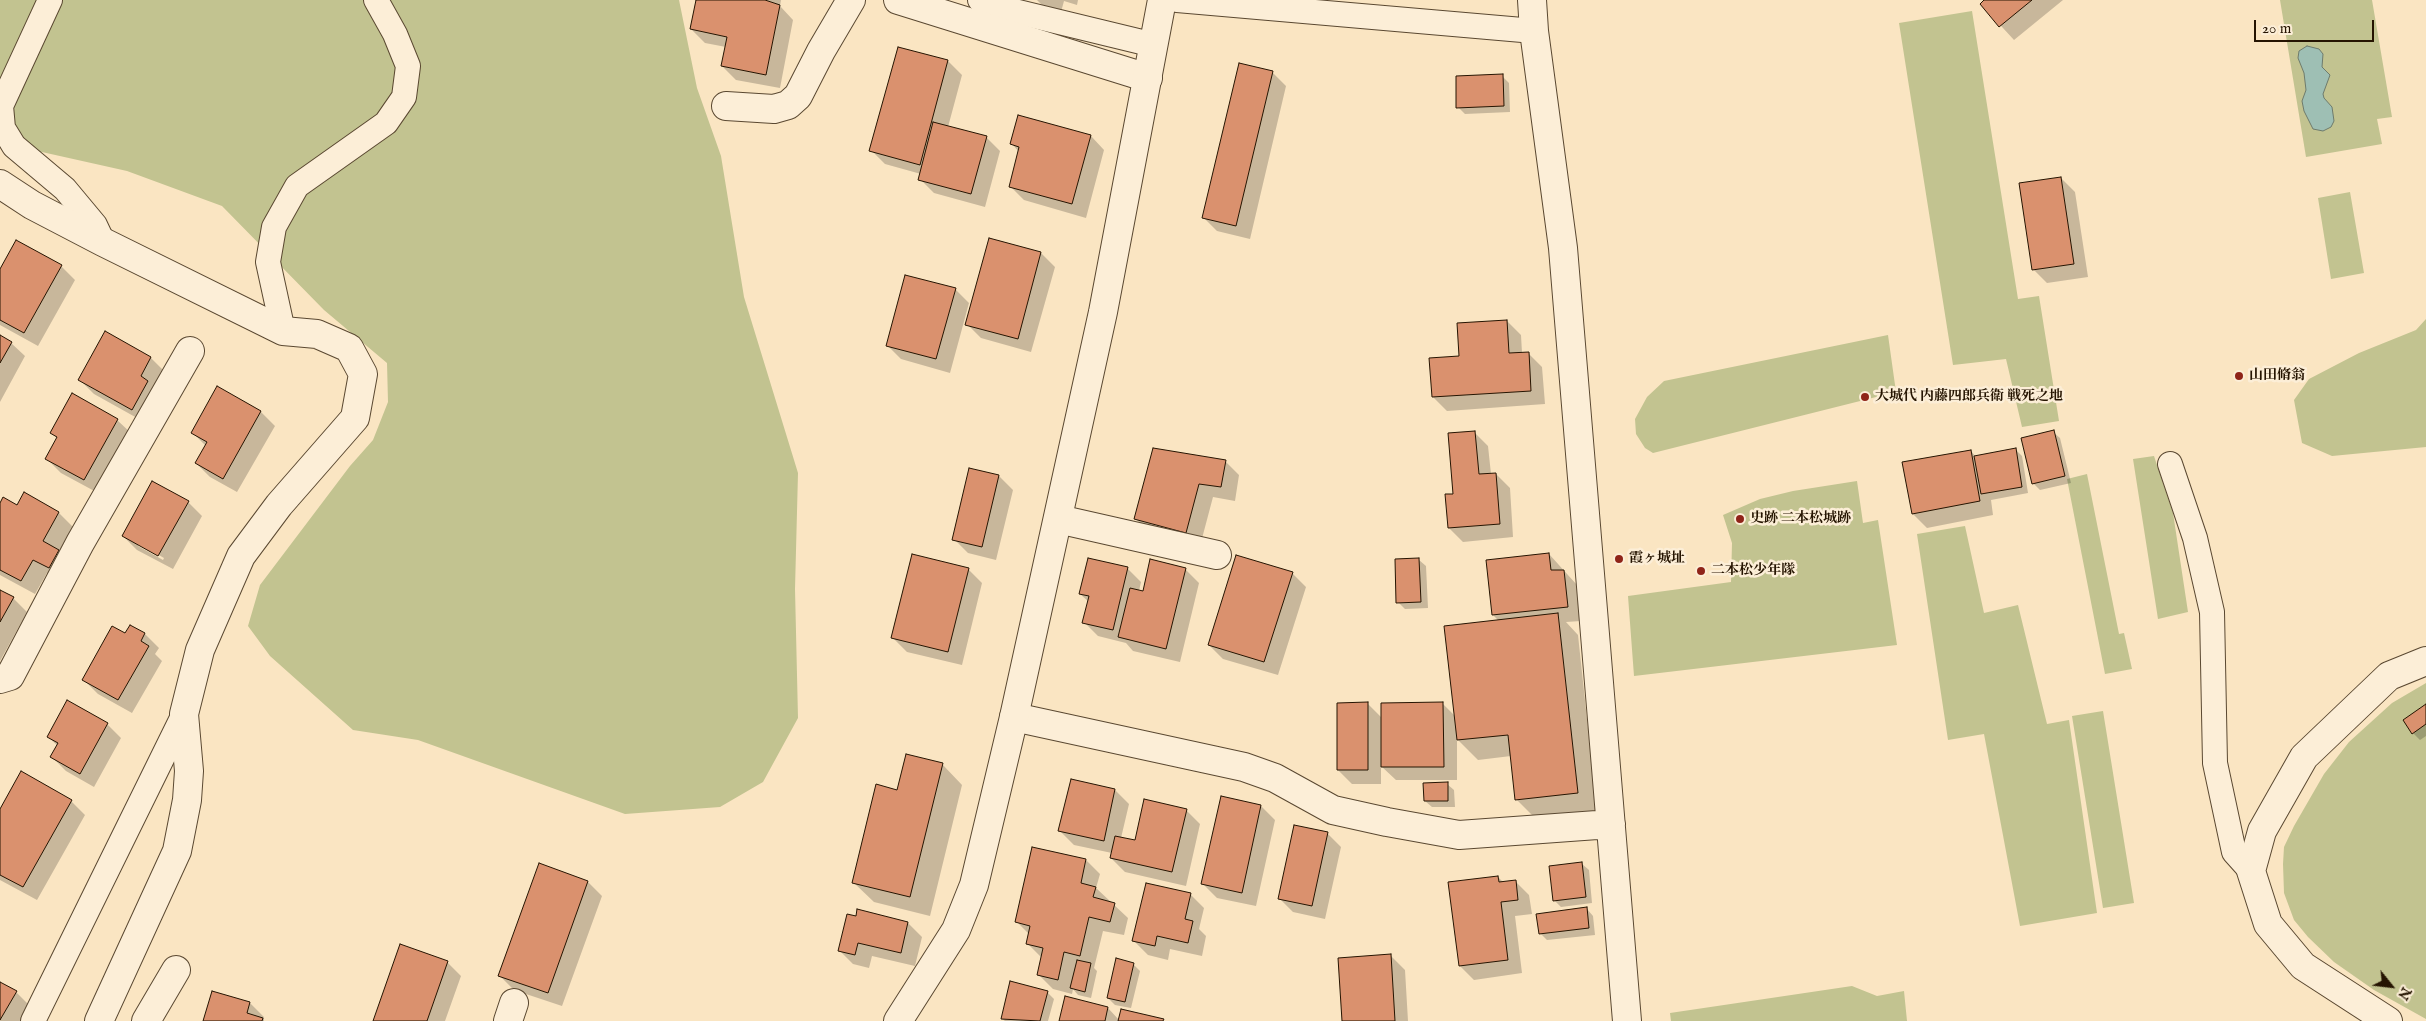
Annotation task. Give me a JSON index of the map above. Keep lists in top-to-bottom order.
{
  "places": [
    "山田脩翁",
    "大城代 内藤四郎兵衛 戦死之地",
    "史跡 二本松城跡",
    "霞ヶ城址",
    "二本松少年隊"
  ],
  "scale_bar": "20 m",
  "north": "bottom right"
}
